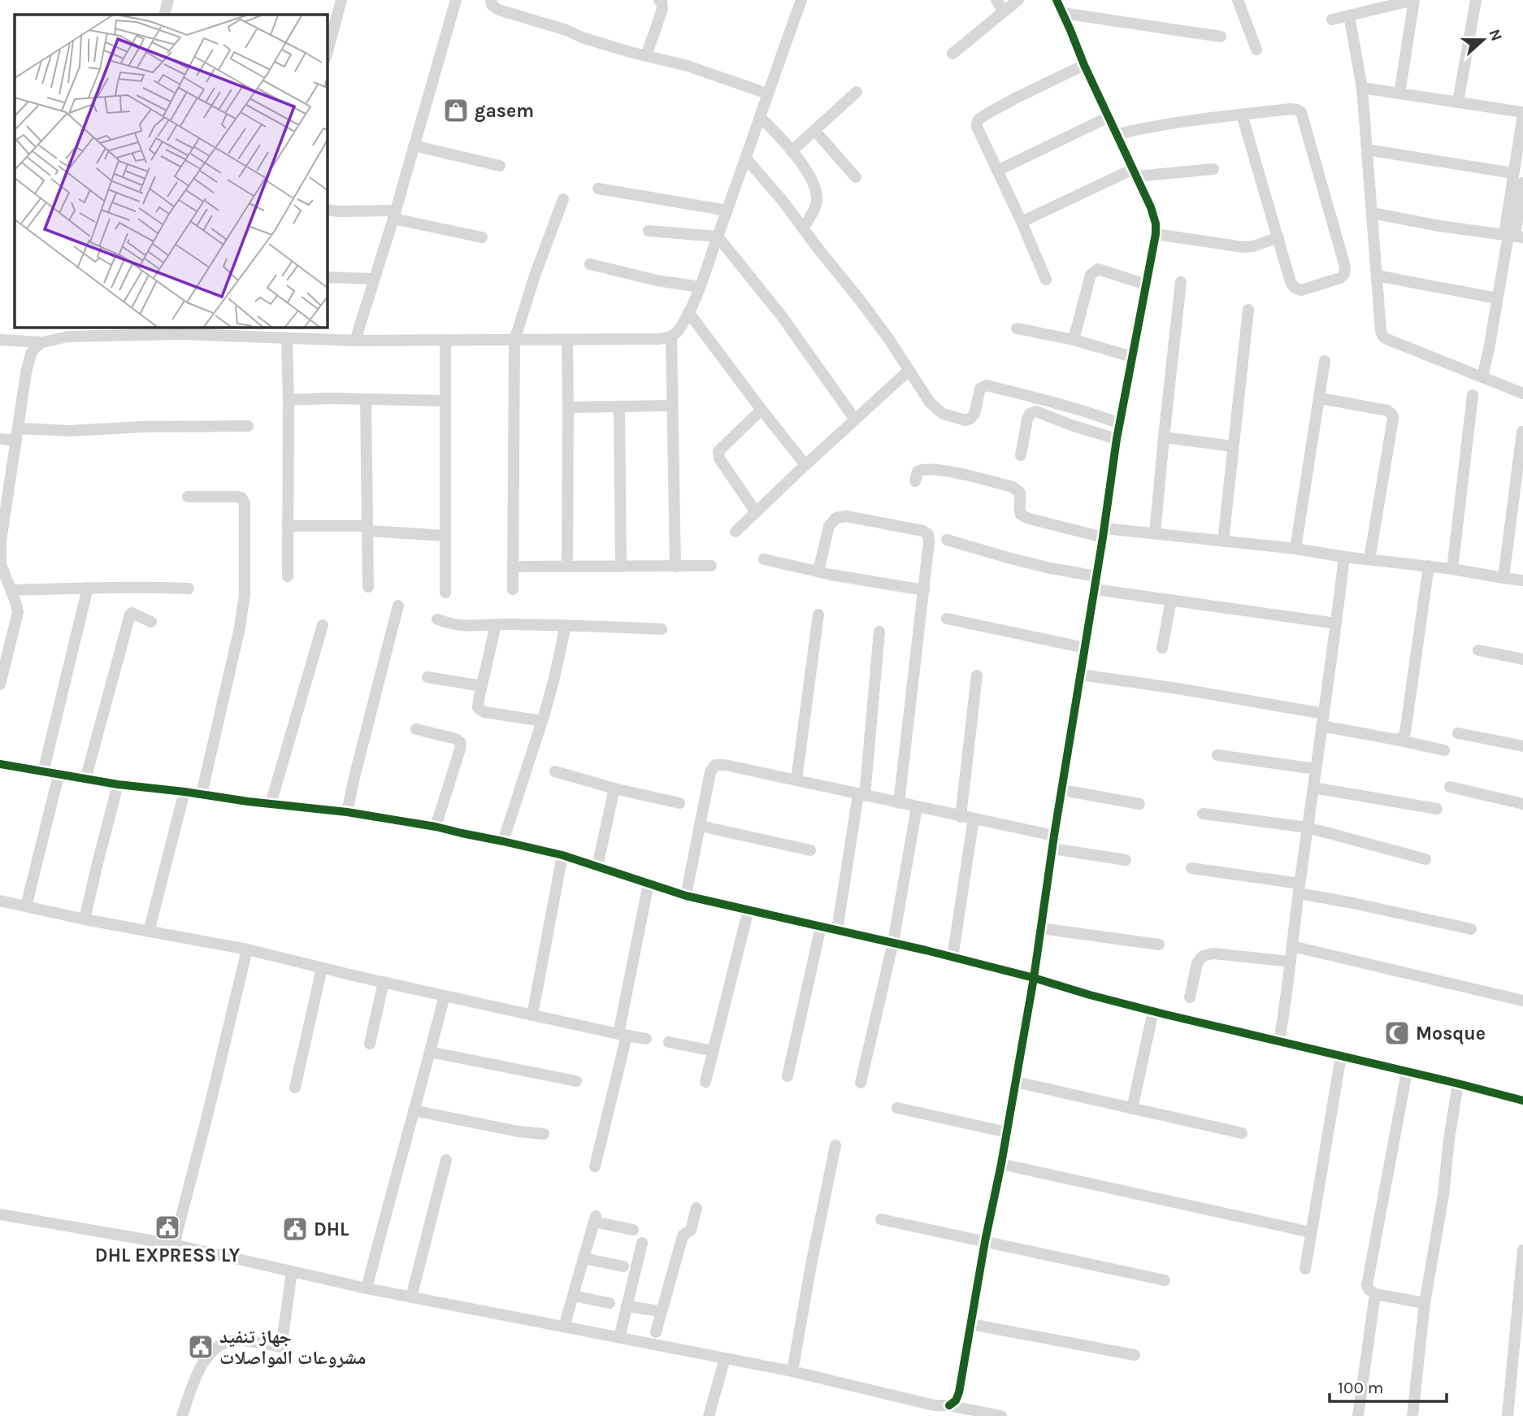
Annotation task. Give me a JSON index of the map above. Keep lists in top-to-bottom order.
{
  "places": {
    "shop": ["gasem"],
    "mosque": ["Mosque"],
    "public building": ["DHL EXPRESS LY", "DHL", "جهاز تنفيد مشروعات المواصلات"]
  },
  "scale_bar": "100 m",
  "north": "right"
}
